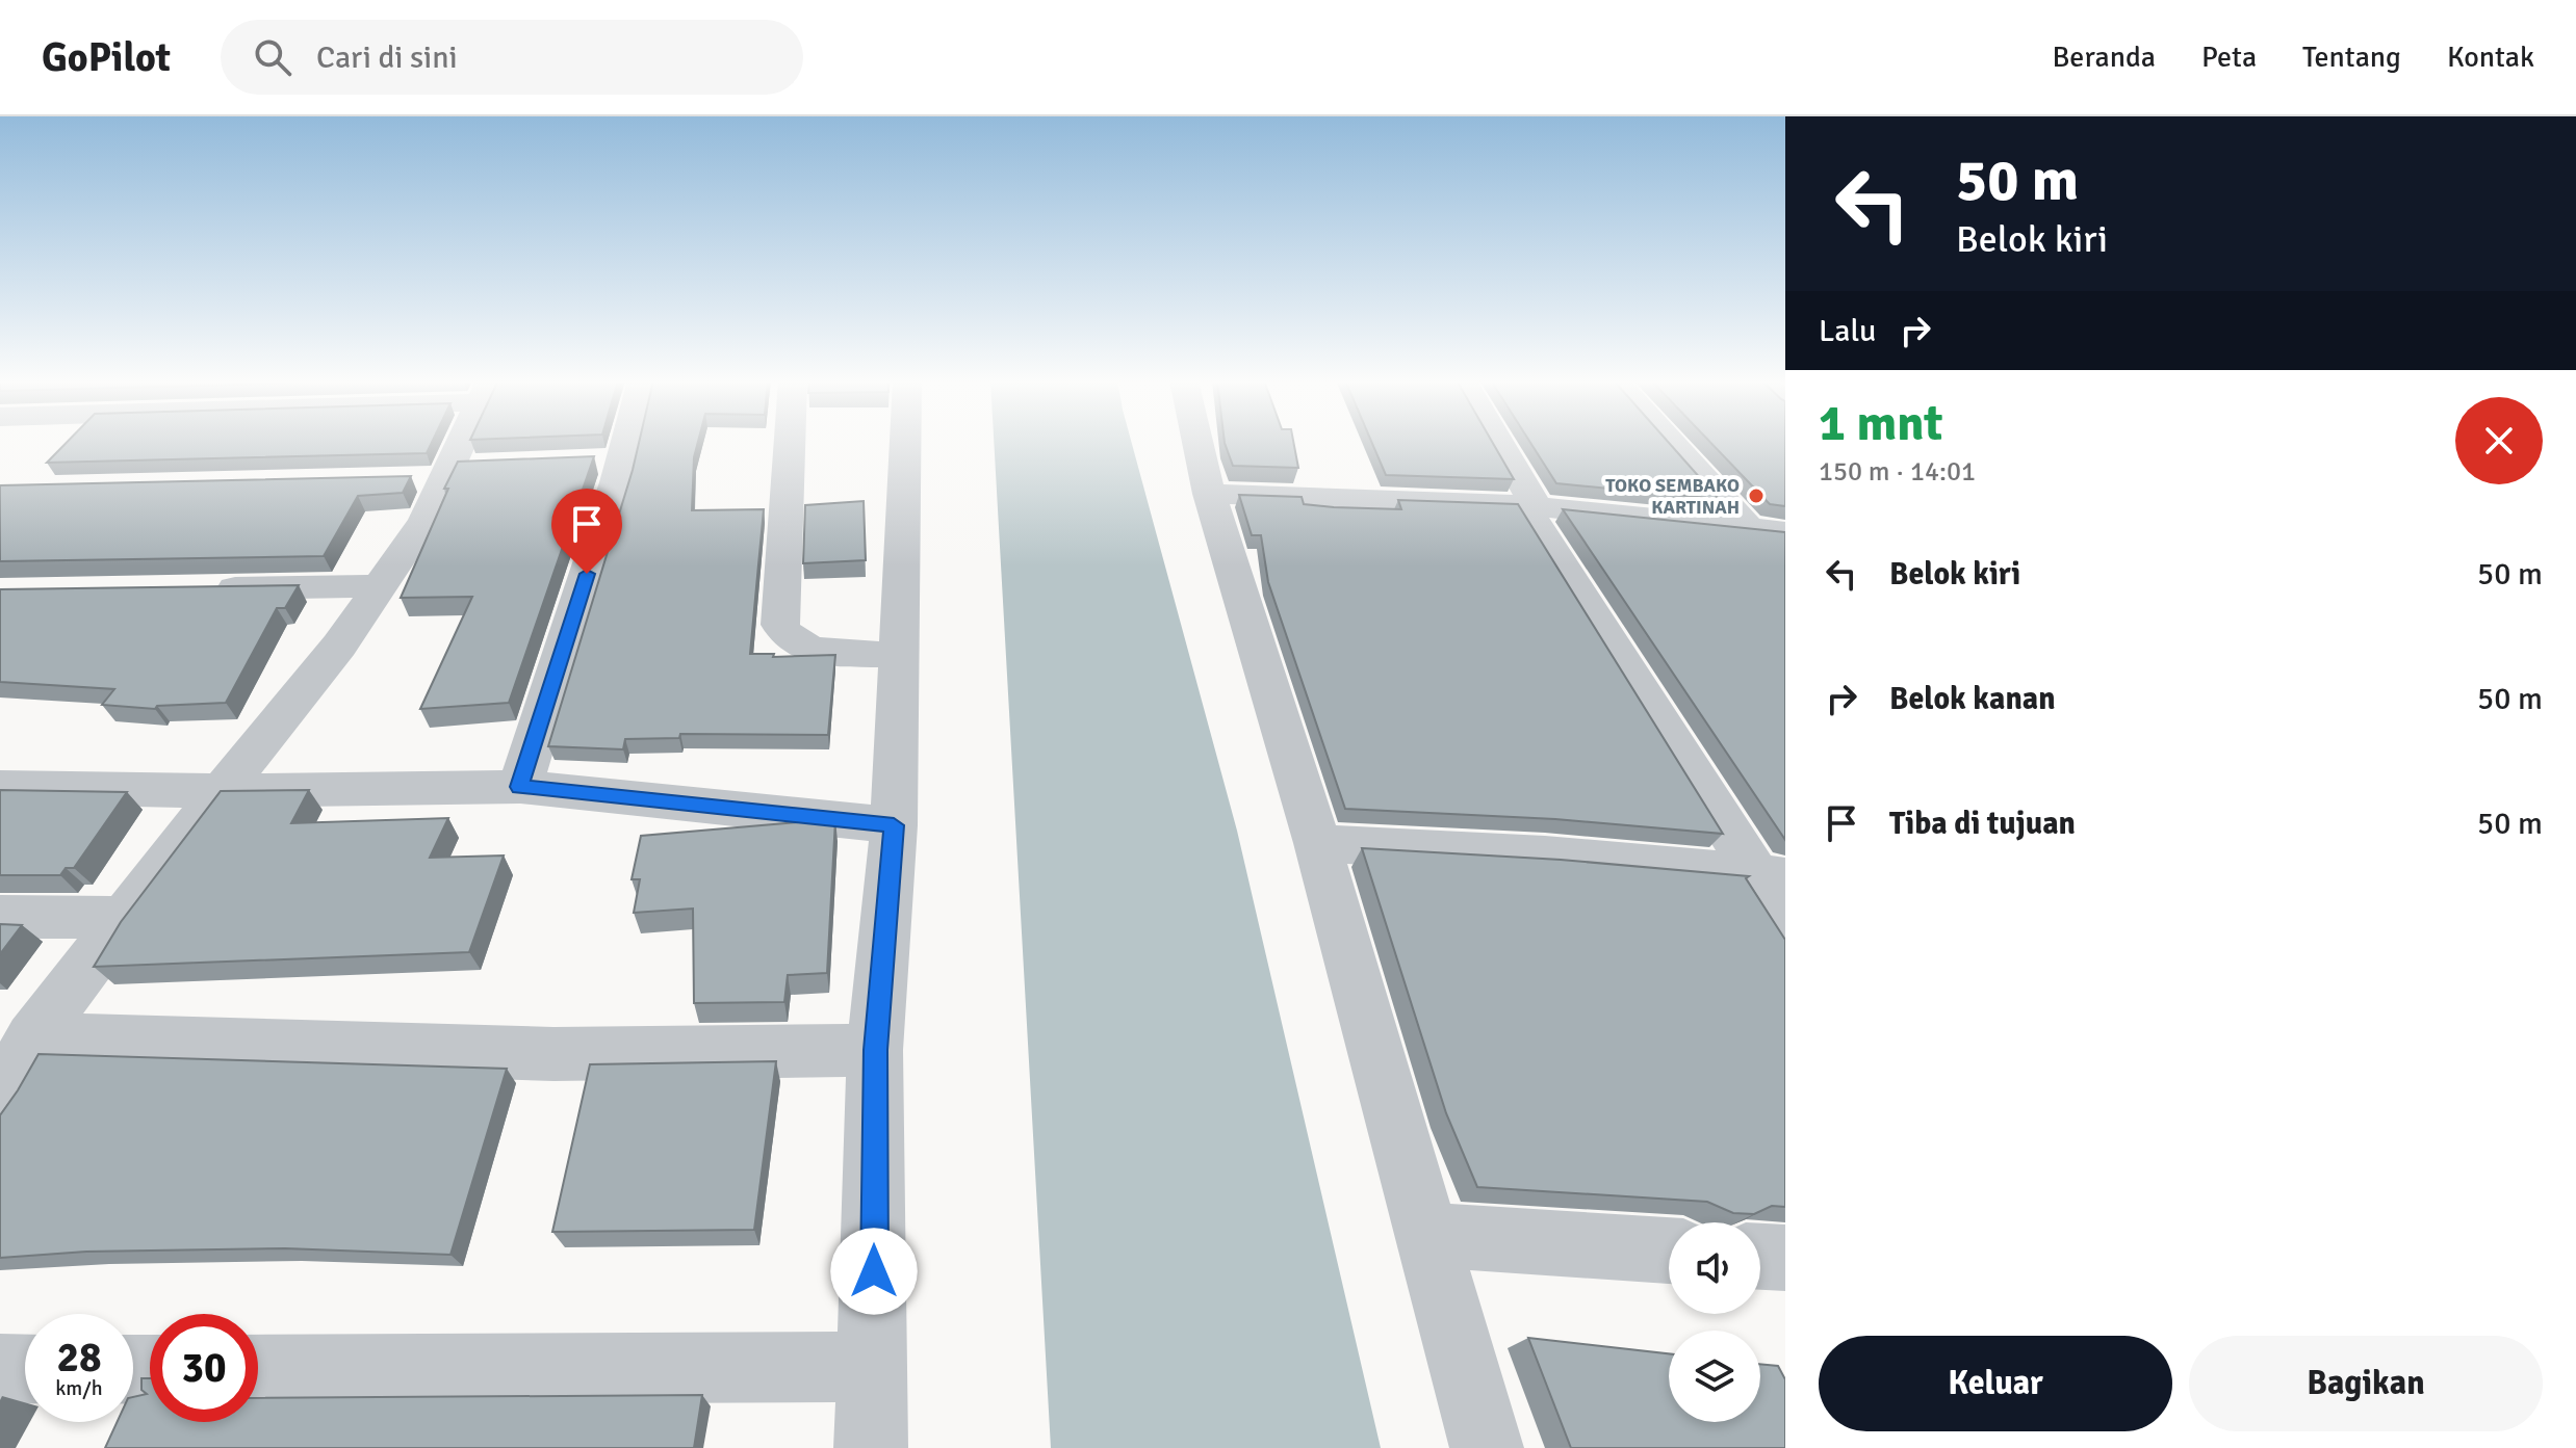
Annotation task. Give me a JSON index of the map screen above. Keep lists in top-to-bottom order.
{
  "places": ["TOKO SEMBAKO KARTINAH"],
  "page": {
    "header": "GoPilot",
    "search": "Cari di sini",
    "nav": [
      "Beranda",
      "Peta",
      "Tentang",
      "Kontak"
    ],
    "turn": ["50 m", "Belok kiri"],
    "then": "Lalu",
    "heading": ["1 mnt", "150 m · 14:01"],
    "list": [
      {
        "name": "Belok kiri",
        "value": "50 m"
      },
      {
        "name": "Belok kanan",
        "value": "50 m"
      },
      {
        "name": "Tiba di tujuan",
        "value": "50 m"
      }
    ],
    "speed": "28 km/h",
    "limit": "30",
    "buttons": ["Keluar", "Bagikan"]
  }
}
